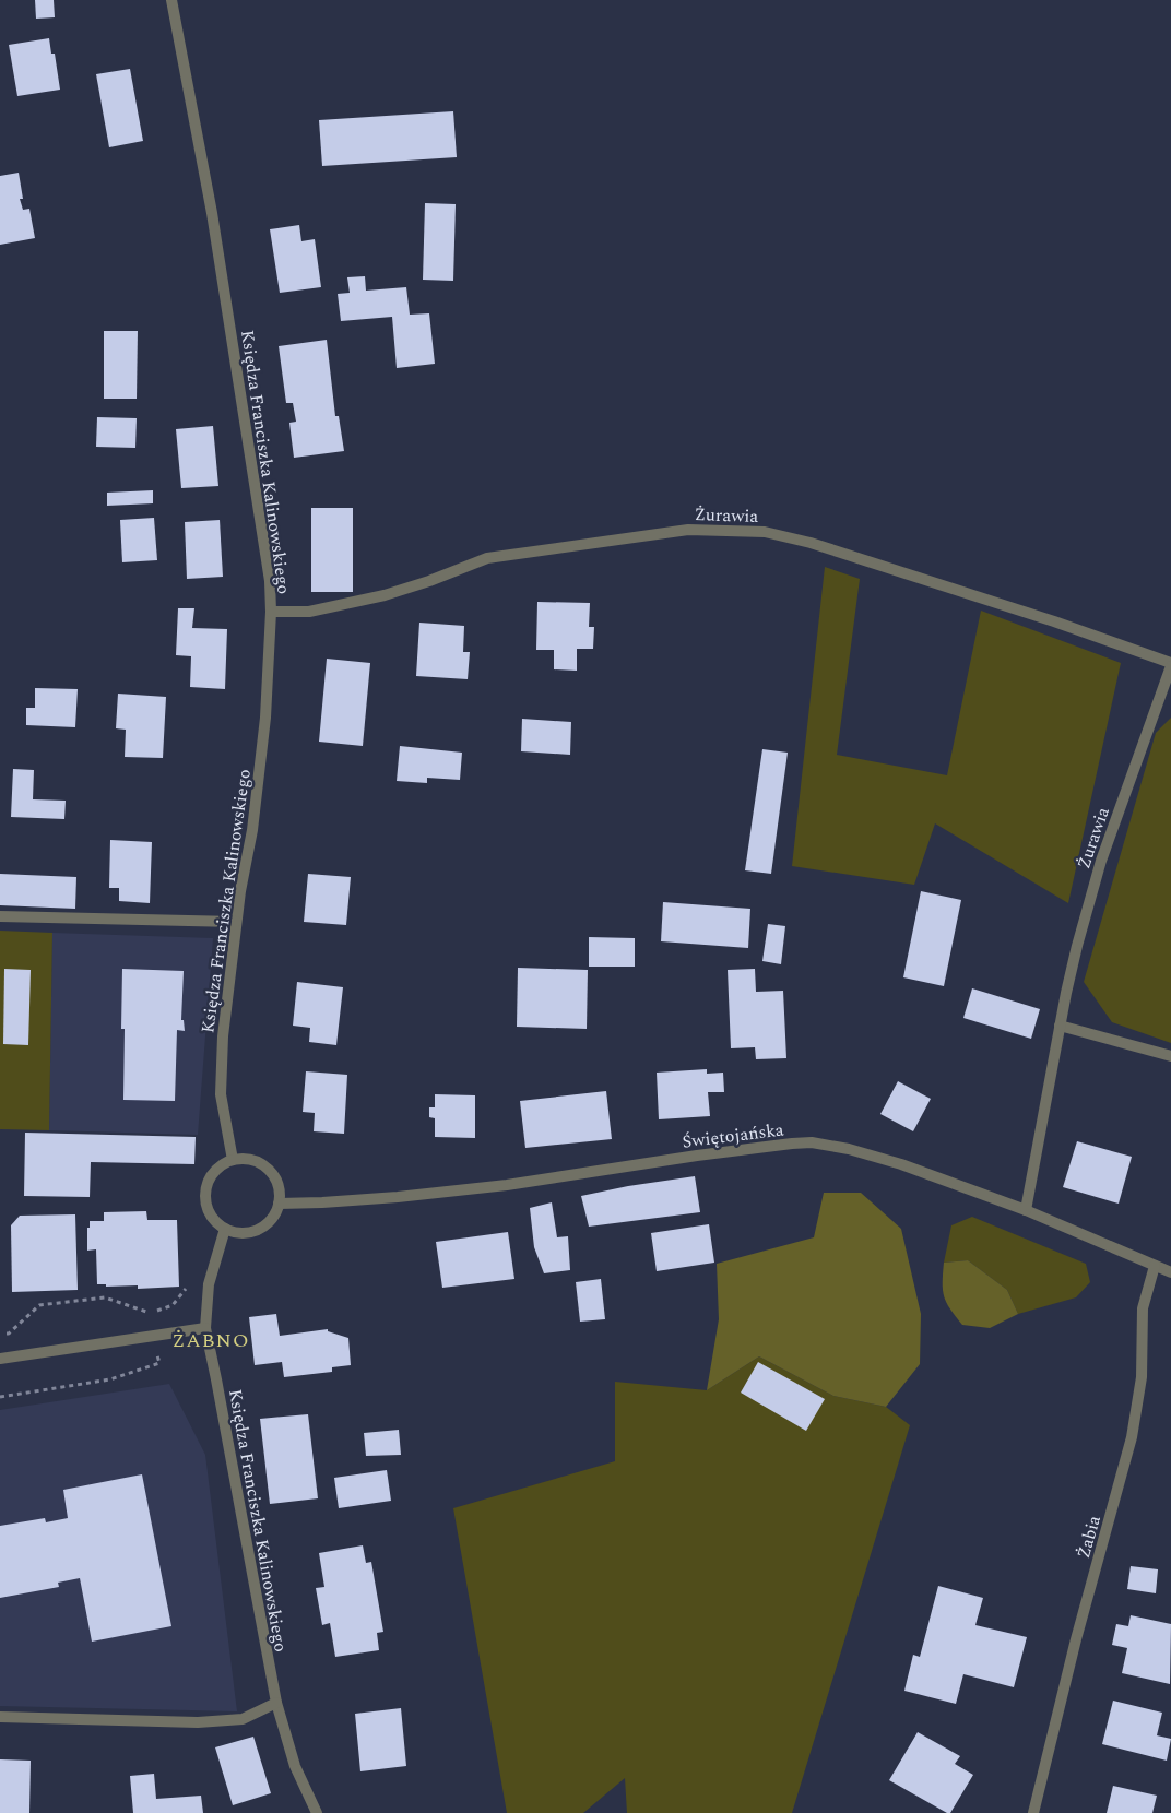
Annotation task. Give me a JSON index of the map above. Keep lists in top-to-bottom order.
{
  "streets": {
    "street": [
      "Księdza Franciszka Kalinowskiego",
      "Żurawia",
      "Świętojańska",
      "Żabia"
    ]
  },
  "crossings": [
    ["Księdza Franciszka Kalinowskiego", "Żurawia"],
    ["Księdza Franciszka Kalinowskiego", "Świętojańska"],
    ["Żurawia", "Świętojańska"],
    ["Świętojańska", "Żabia"]
  ],
  "districts": ["ŻABNO"]
}
